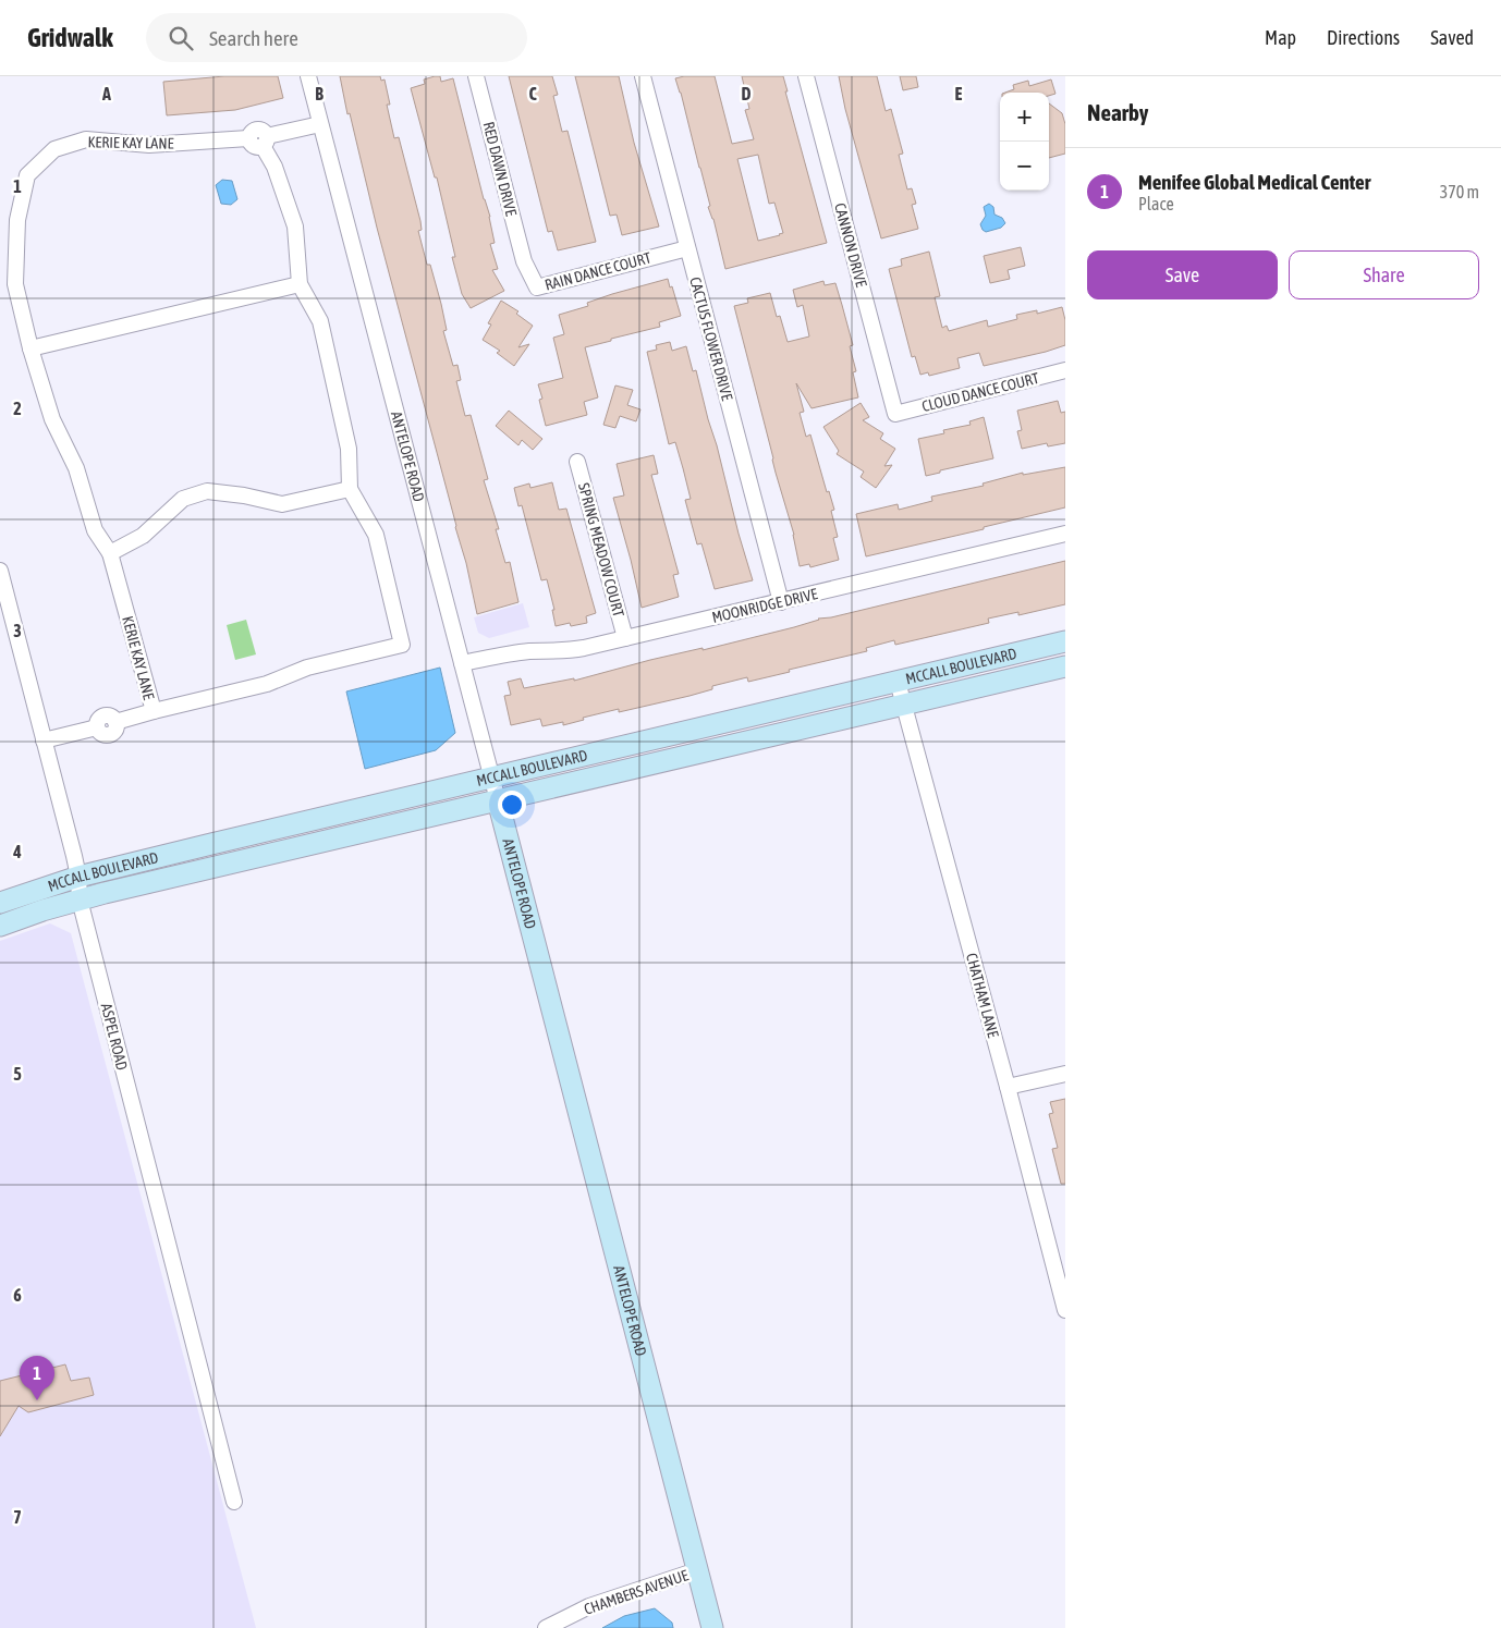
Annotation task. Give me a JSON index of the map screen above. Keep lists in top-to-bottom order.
{
  "streets": {
    "main road": ["ANTELOPE ROAD", "MCCALL BOULEVARD"],
    "street": [
      "KERIE KAY LANE",
      "RED DAWN DRIVE",
      "CANNON DRIVE",
      "RAIN DANCE COURT",
      "CACTUS FLOWER DRIVE",
      "CLOUD DANCE COURT",
      "SPRING MEADOW COURT",
      "MOONRIDGE DRIVE",
      "CHATHAM LANE",
      "ASPEL ROAD",
      "CHAMBERS AVENUE"
    ]
  },
  "crossings": [
    ["RED DAWN DRIVE", "RAIN DANCE COURT"],
    ["CANNON DRIVE", "CLOUD DANCE COURT"],
    ["RAIN DANCE COURT", "CACTUS FLOWER DRIVE"],
    ["CACTUS FLOWER DRIVE", "MOONRIDGE DRIVE"],
    ["ANTELOPE ROAD", "MOONRIDGE DRIVE"],
    ["ANTELOPE ROAD", "MCCALL BOULEVARD"],
    ["ANTELOPE ROAD", "CHAMBERS AVENUE"],
    ["SPRING MEADOW COURT", "MOONRIDGE DRIVE"],
    ["MCCALL BOULEVARD", "CHATHAM LANE"],
    ["MCCALL BOULEVARD", "ASPEL ROAD"]
  ],
  "page": {
    "header": "Gridwalk",
    "search": "Search here",
    "nav": ["Map", "Directions", "Saved"],
    "heading": "Nearby",
    "map_buttons": ["+", "−"],
    "list": [
      {
        "mark": "1",
        "name": "Menifee Global Medical Center",
        "note": "Place",
        "value": "370 m"
      }
    ],
    "buttons": ["Save", "Share"],
    "pins": "1"
  },
  "grid": {
    "columns": [
      "A",
      "B",
      "C",
      "D",
      "E"
    ],
    "rows": [
      "1",
      "2",
      "3",
      "4",
      "5",
      "6",
      "7"
    ]
  }
}
